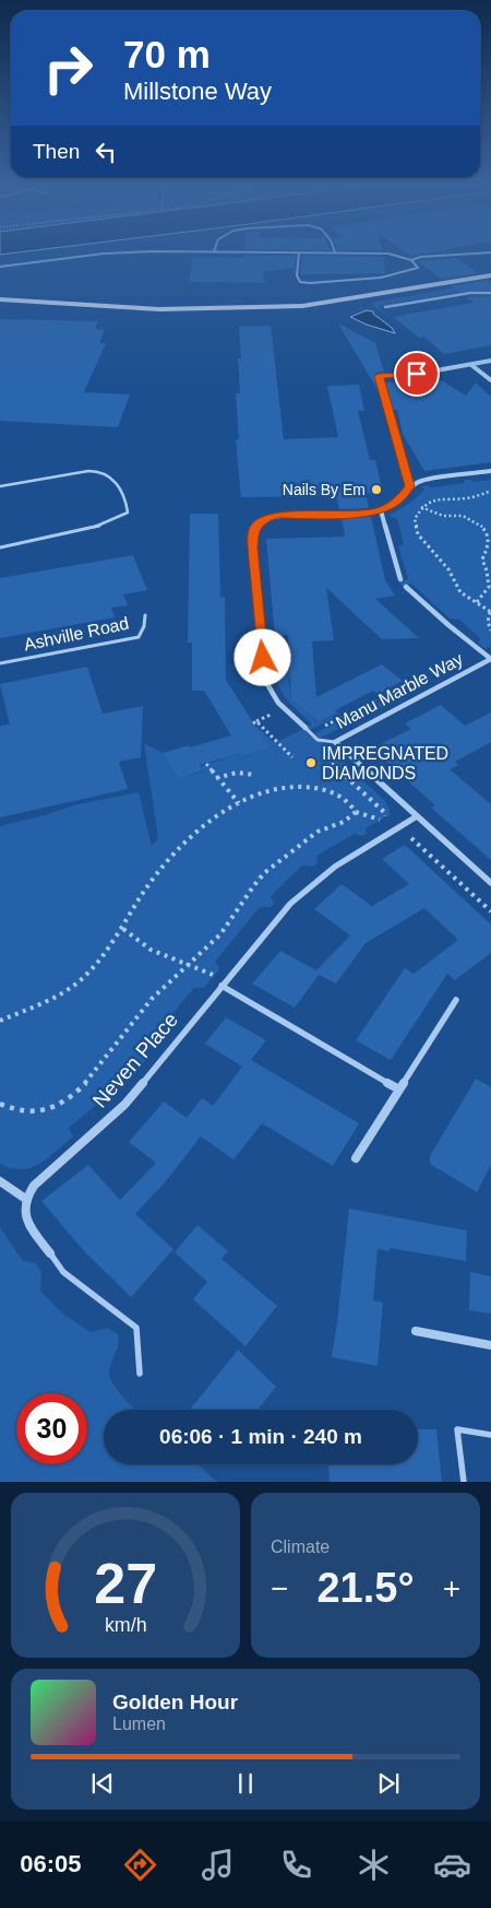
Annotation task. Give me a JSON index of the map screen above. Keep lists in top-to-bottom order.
{
  "streets": {
    "street": ["Manu Marble Way", "Neven Place"],
    "lane": ["Ashville Road"]
  },
  "crossings": [
    ["Manu Marble Way", "Neven Place"]
  ],
  "places": ["Nails By Em", "IMPREGNATED DIAMONDS"],
  "page": {
    "turn": ["70 m", "Millstone Way"],
    "then": "Then",
    "limit": "30",
    "trip": "06:06 · 1 min · 240 m",
    "tile": "Climate",
    "heat": ["−", "21.5°", "+"],
    "song": ["Golden Hour", "Lumen"],
    "tabs": "06:05",
    "gauge": ["27", "km/h"]
  }
}
